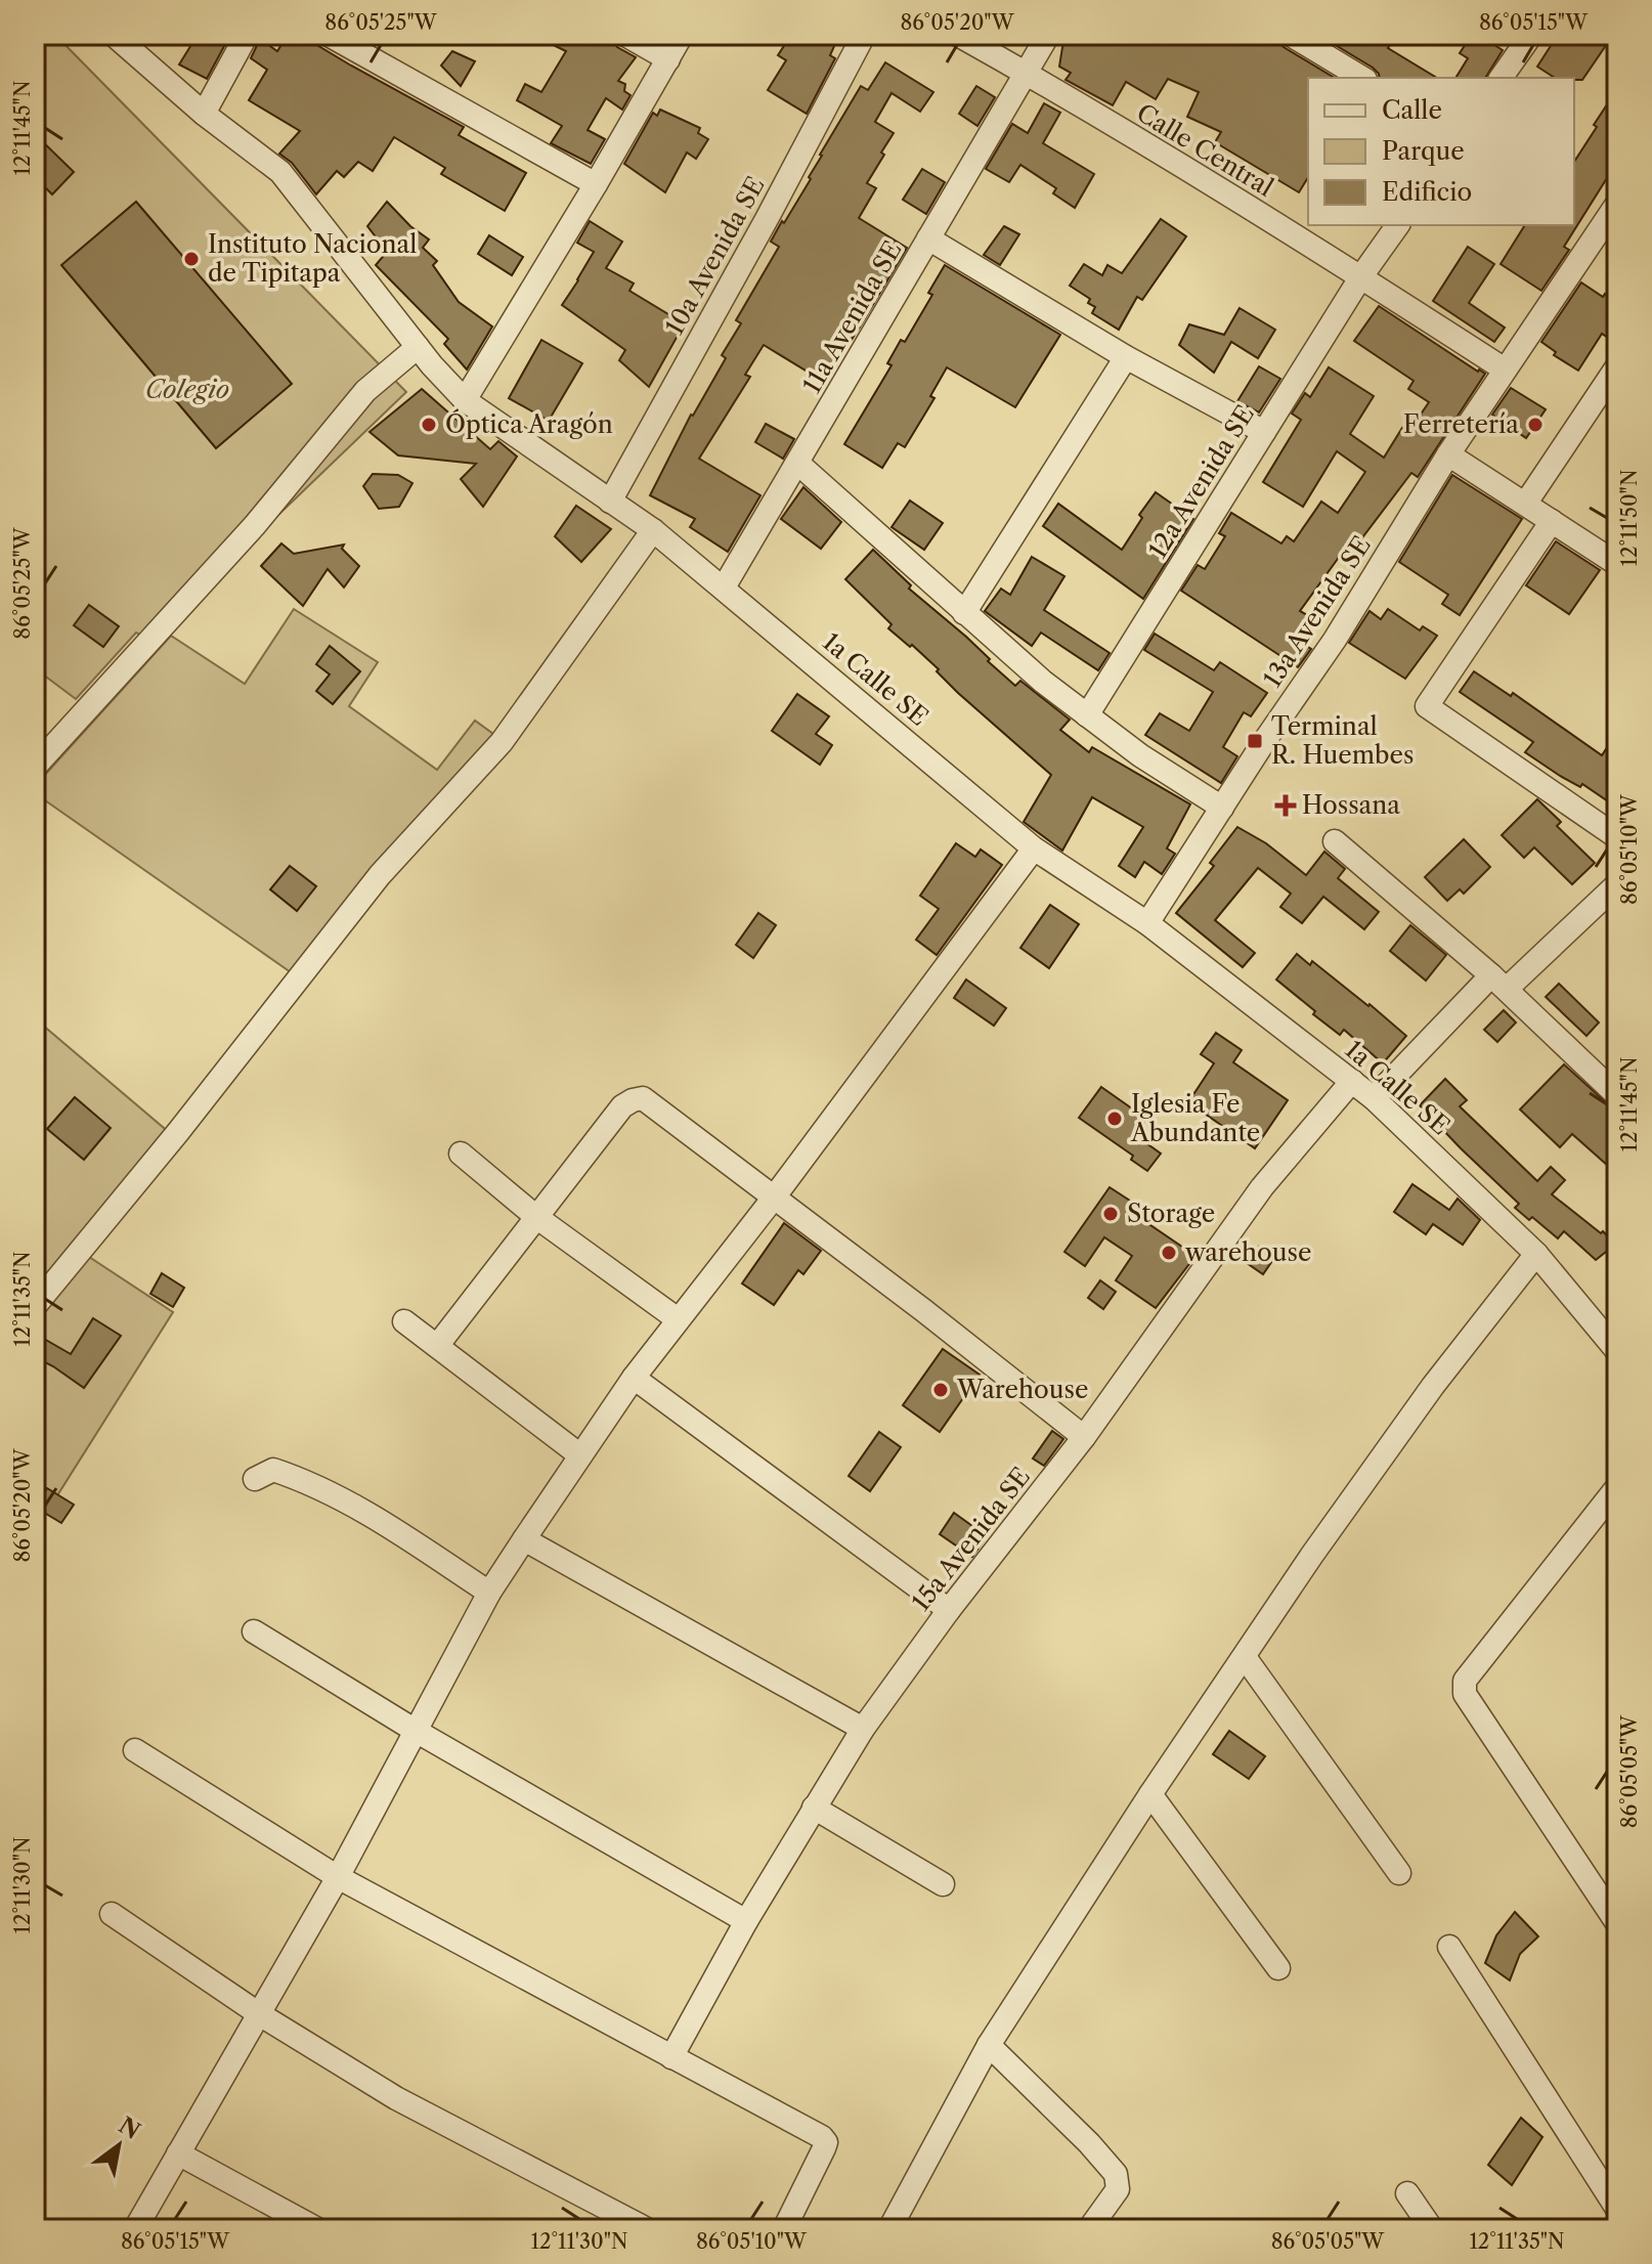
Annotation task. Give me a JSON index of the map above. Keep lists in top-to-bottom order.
{
  "streets": {
    "street": [
      "Calle Central",
      "10a Avenida SE",
      "11a Avenida SE",
      "12a Avenida SE",
      "13a Avenida SE",
      "1a Calle SE",
      "15a Avenida SE"
    ]
  },
  "crossings": [
    ["Calle Central", "11a Avenida SE"],
    ["Calle Central", "12a Avenida SE"],
    ["Calle Central", "13a Avenida SE"],
    ["10a Avenida SE", "1a Calle SE"],
    ["11a Avenida SE", "1a Calle SE"],
    ["13a Avenida SE", "1a Calle SE"],
    ["1a Calle SE", "15a Avenida SE"]
  ],
  "parks": ["Colegio"],
  "places": {
    "other": [
      "Instituto Nacional de Tipitapa",
      "Óptica Aragón",
      "Ferretería",
      "Iglesia Fe Abundante",
      "Storage",
      "warehouse",
      "Warehouse"
    ],
    "transit": ["Terminal R. Huembes"],
    "health": ["Hossana"]
  },
  "legend": ["Calle", "Parque", "Edificio"],
  "north": "top right",
  "coordinates": [
    "86°05'25\"W",
    "86°05'20\"W",
    "86°05'15\"W",
    "12°11'45\"N",
    "12°11'50\"N",
    "86°05'10\"W",
    "12°11'35\"N",
    "86°05'05\"W",
    "12°11'30\"N"
  ]
}
